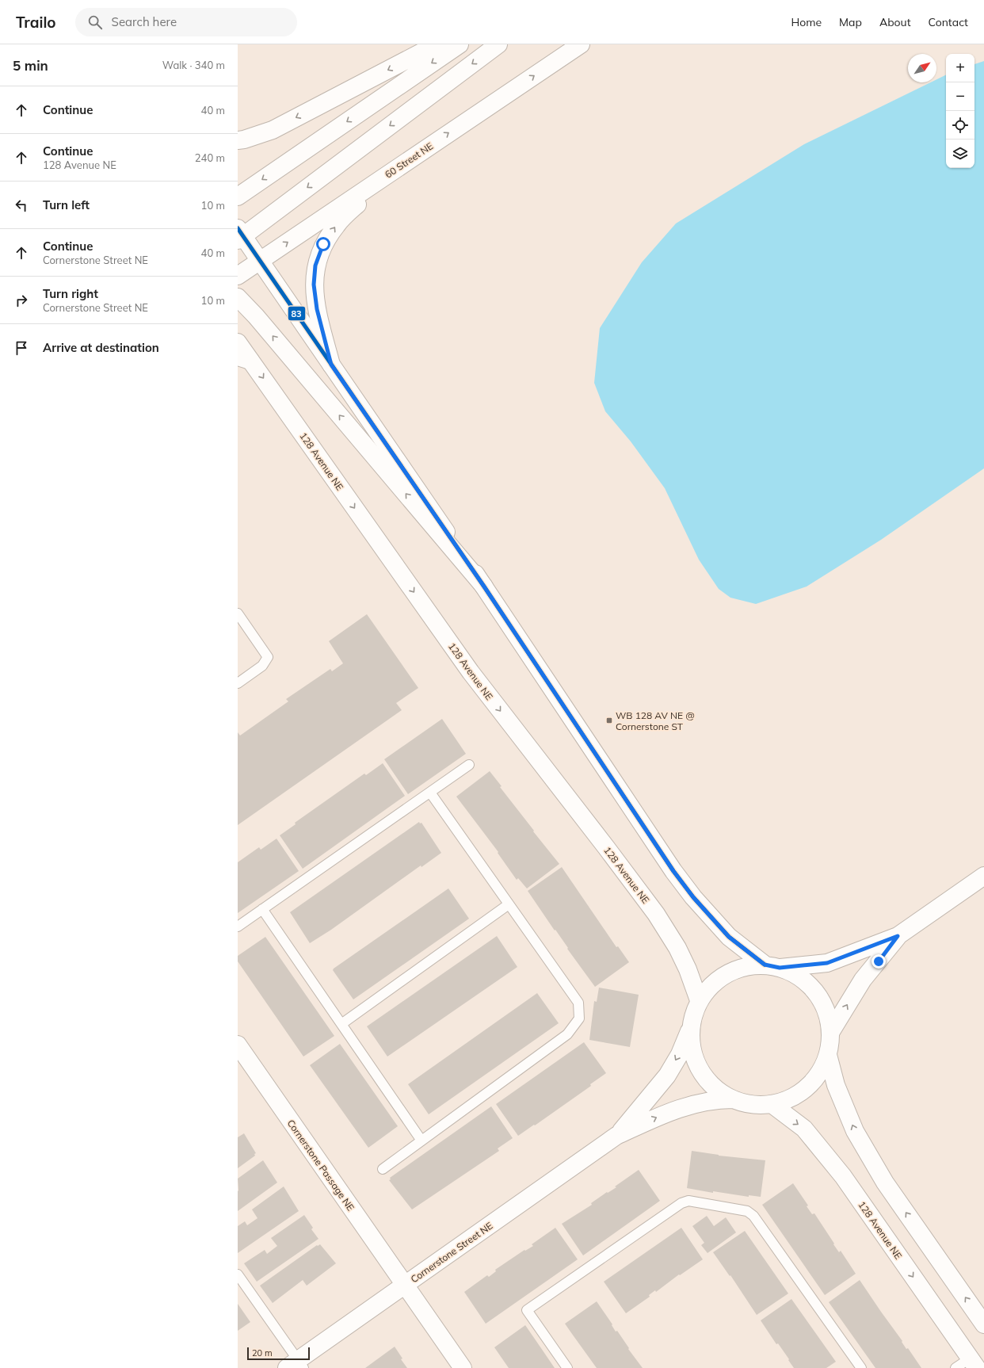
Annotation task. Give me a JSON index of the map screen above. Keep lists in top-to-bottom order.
{
  "streets": {
    "street": [
      "60 Street NE",
      "128 Avenue NE",
      "Cornerstone Passage NE",
      "Cornerstone Street NE"
    ]
  },
  "crossings": [
    ["Cornerstone Passage NE", "Cornerstone Street NE"]
  ],
  "places": {
    "transit": ["WB 128 AV NE @ Cornerstone ST"]
  },
  "lines": ["transit line 83"],
  "scale_bar": "20 m",
  "north": "top right",
  "page": {
    "header": "Trailo",
    "search": "Search here",
    "nav": [
      "Home",
      "Map",
      "About",
      "Contact"
    ],
    "heading": ["5 min", "Walk · 340 m"],
    "map_buttons": ["+", "−"],
    "list": [
      ["Continue", "40 m"],
      ["Continue", "128 Avenue NE", "240 m"],
      ["Turn left", "10 m"],
      ["Continue", "Cornerstone Street NE", "40 m"],
      ["Turn right", "Cornerstone Street NE", "10 m"],
      "Arrive at destination"
    ],
    "scale": "20 m"
  }
}
